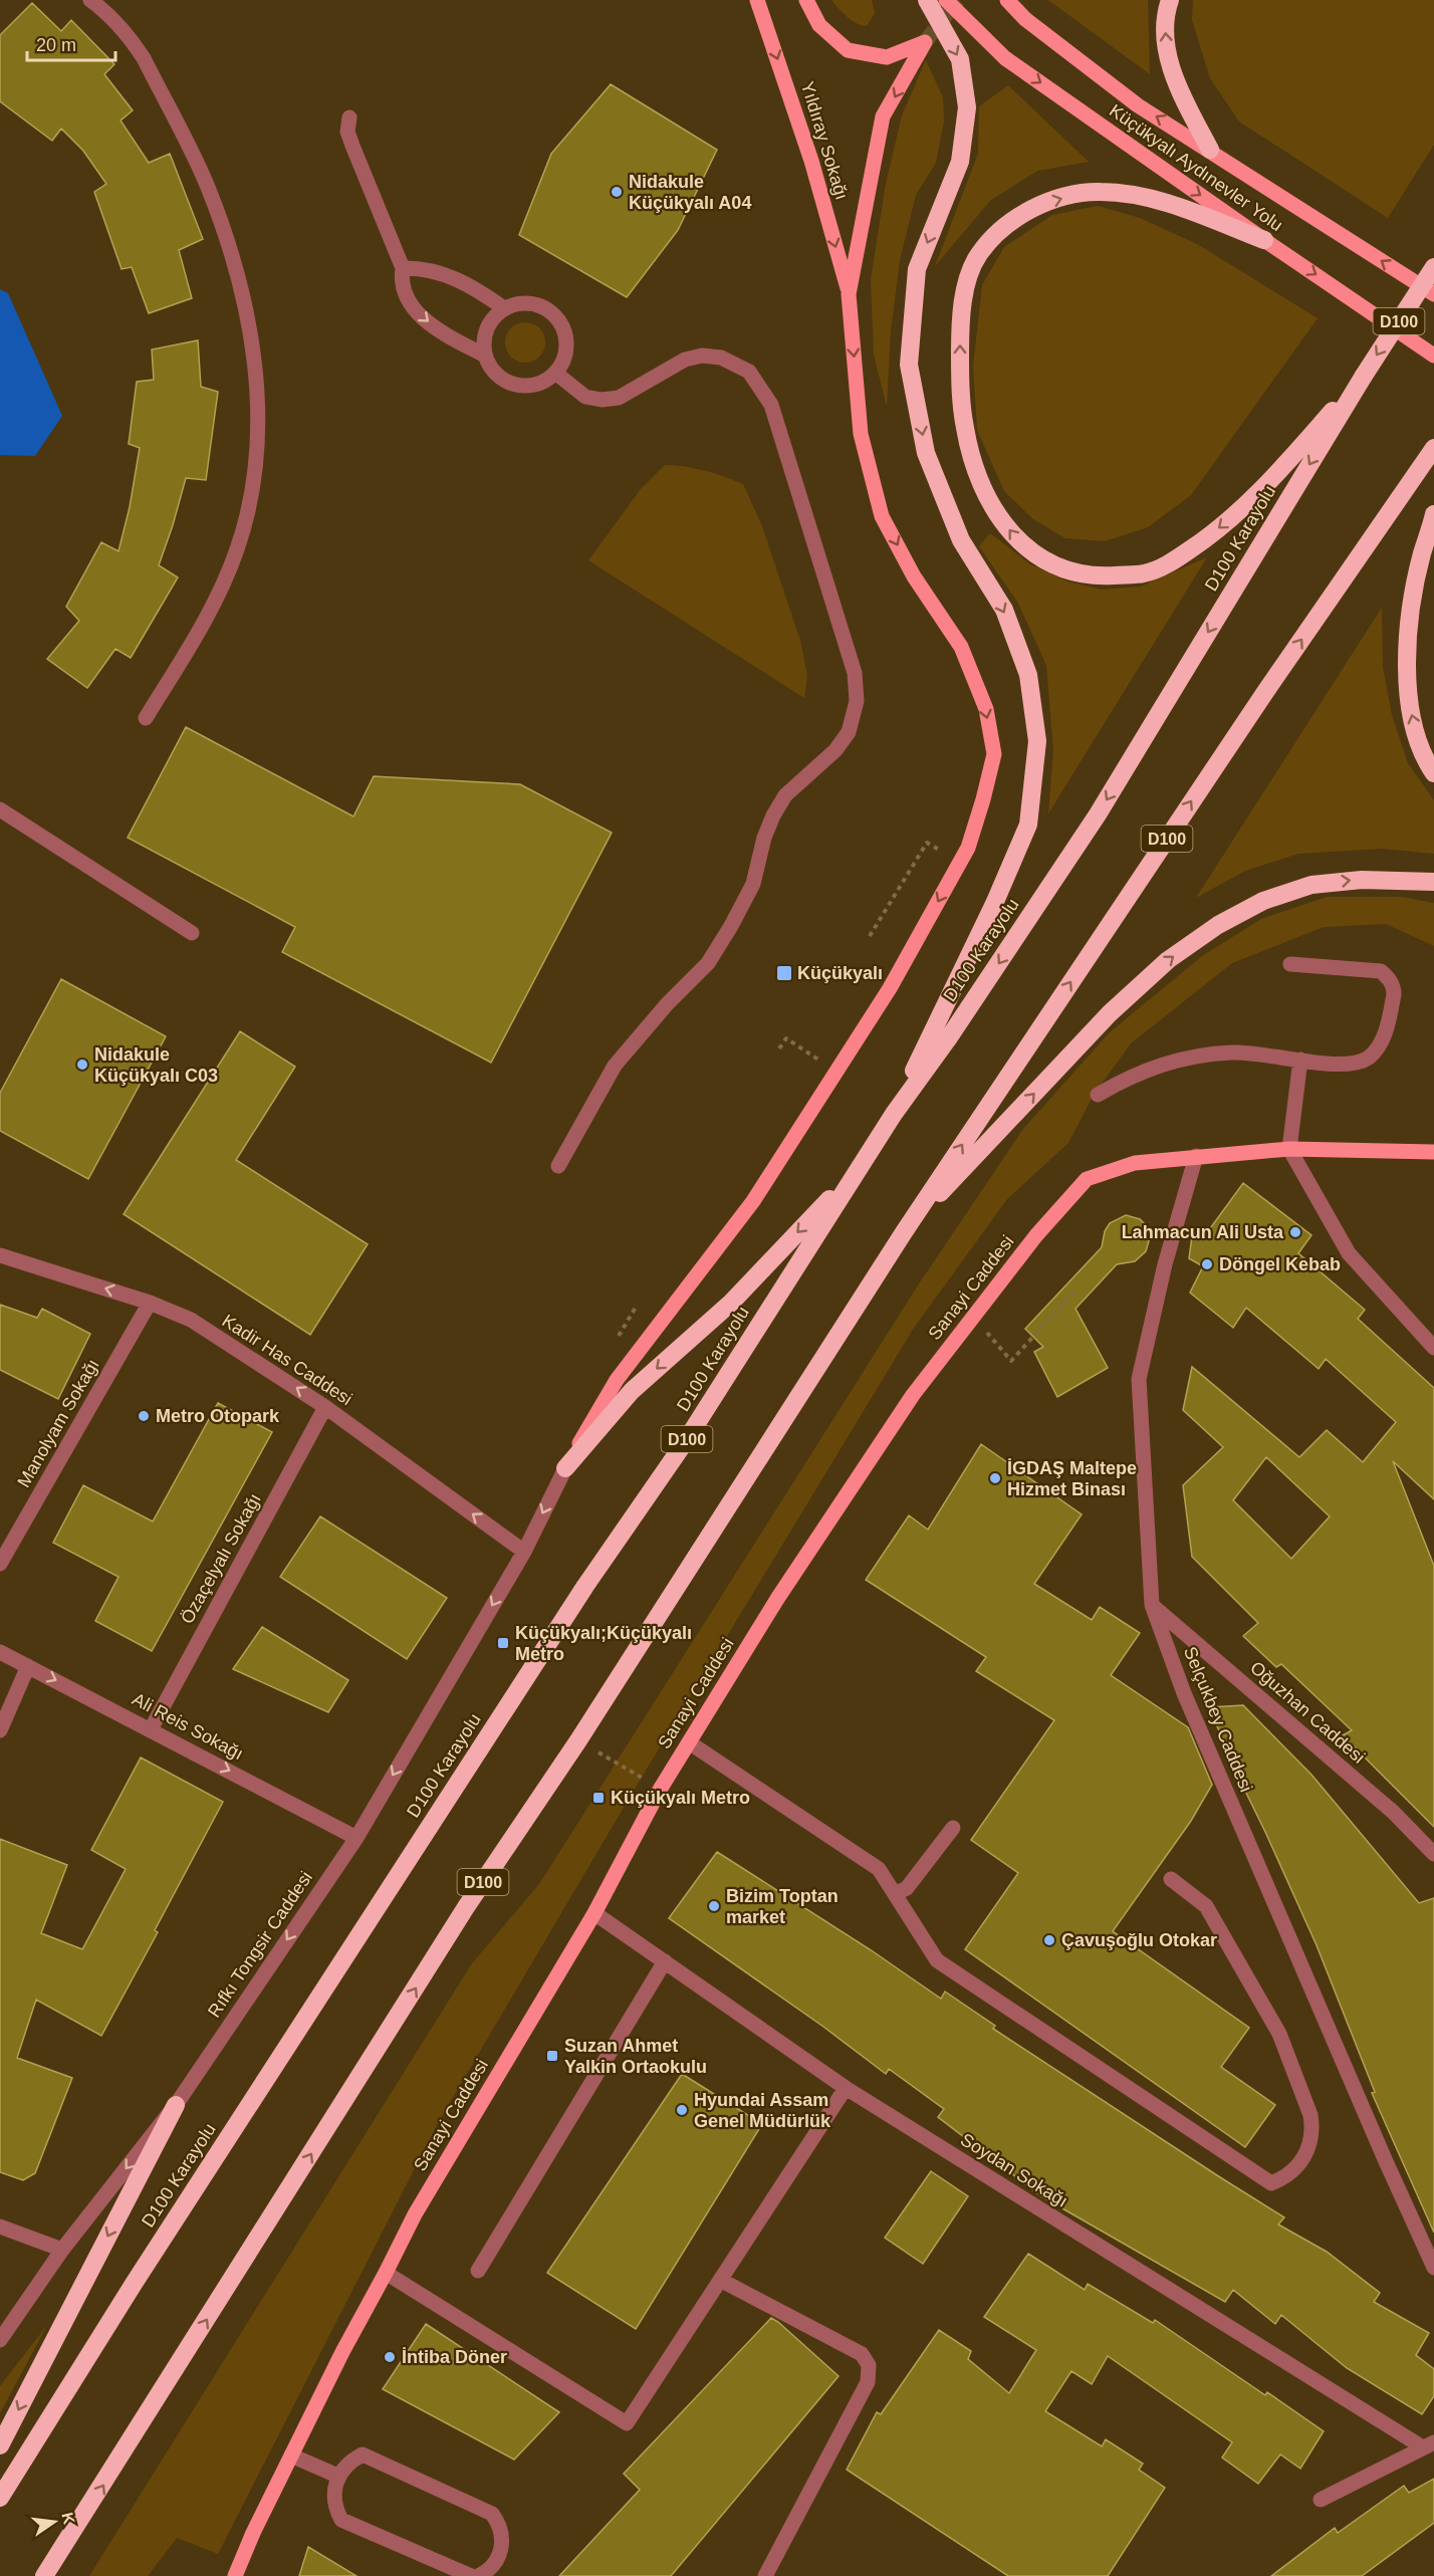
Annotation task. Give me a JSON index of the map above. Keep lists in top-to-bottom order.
{
  "streets": {
    "highway": ["D100", "D100 Karayolu"],
    "main road": ["Yıldıray Sokağı", "Küçükyalı Aydınevler Yolu", "Sanayi Caddesi"],
    "street": [
      "Kadir Has Caddesi",
      "Manolyam Sokağı",
      "Özaçelyalı Sokağı",
      "Oğuzhan Caddesi",
      "Selçukbey Caddesi",
      "Ali Reis Sokağı",
      "Rıfkı Tongsir Caddesi",
      "Soydan Sokağı"
    ]
  },
  "crossings": [
    ["Sanayi Caddesi", "Selçukbey Caddesi"],
    ["Sanayi Caddesi", "Soydan Sokağı"],
    ["Kadir Has Caddesi", "Manolyam Sokağı"],
    ["Kadir Has Caddesi", "Özaçelyalı Sokağı"],
    ["Kadir Has Caddesi", "Rıfkı Tongsir Caddesi"],
    ["Özaçelyalı Sokağı", "Ali Reis Sokağı"],
    ["Oğuzhan Caddesi", "Selçukbey Caddesi"],
    ["Ali Reis Sokağı", "Rıfkı Tongsir Caddesi"]
  ],
  "one_way": [
    "Yıldıray Sokağı",
    "Kadir Has Caddesi",
    "Ali Reis Sokağı",
    "Rıfkı Tongsir Caddesi"
  ],
  "places": {
    "other": [
      "Nidakule Küçükyalı A04",
      "Nidakule Küçükyalı C03",
      "Lahmacun Ali Usta",
      "Döngel Kebab",
      "Metro Otopark",
      "İGDAŞ Maltepe Hizmet Binası",
      "Bizim Toptan market",
      "Çavuşoğlu Otokar",
      "Hyundai Assam Genel Müdürlük",
      "İntiba Döner"
    ],
    "transit": [
      "Küçükyalı",
      "Küçükyalı;Küçükyalı Metro",
      "Küçükyalı Metro",
      "Suzan Ahmet Yalkin Ortaokulu"
    ]
  },
  "scale_bar": "20 m",
  "north": "right"
}
